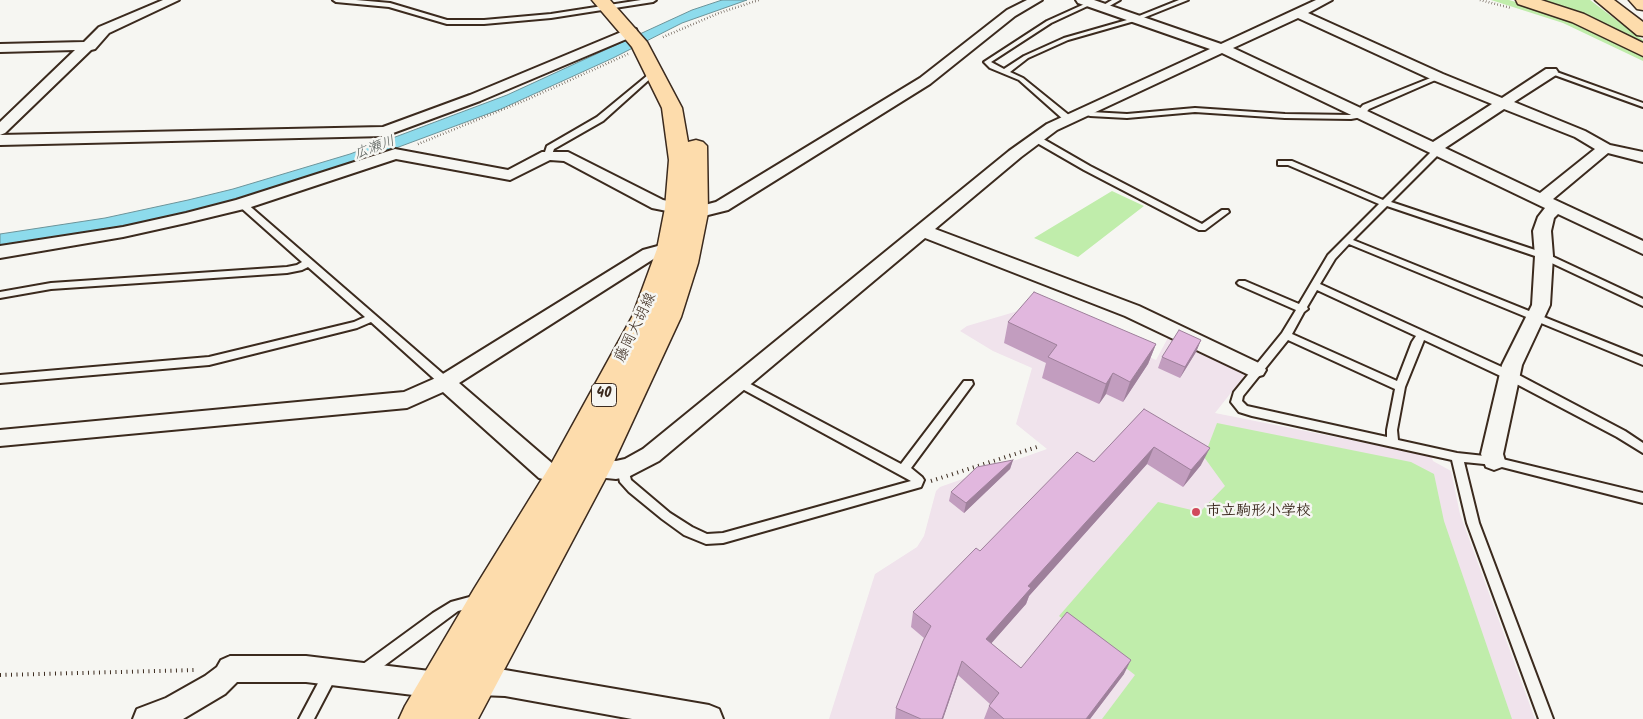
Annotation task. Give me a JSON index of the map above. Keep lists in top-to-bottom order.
{
  "streets": {
    "main road": ["藤岡大胡線", "40"]
  },
  "water": ["広瀬川"],
  "places": ["市立駒形小学校"]
}
